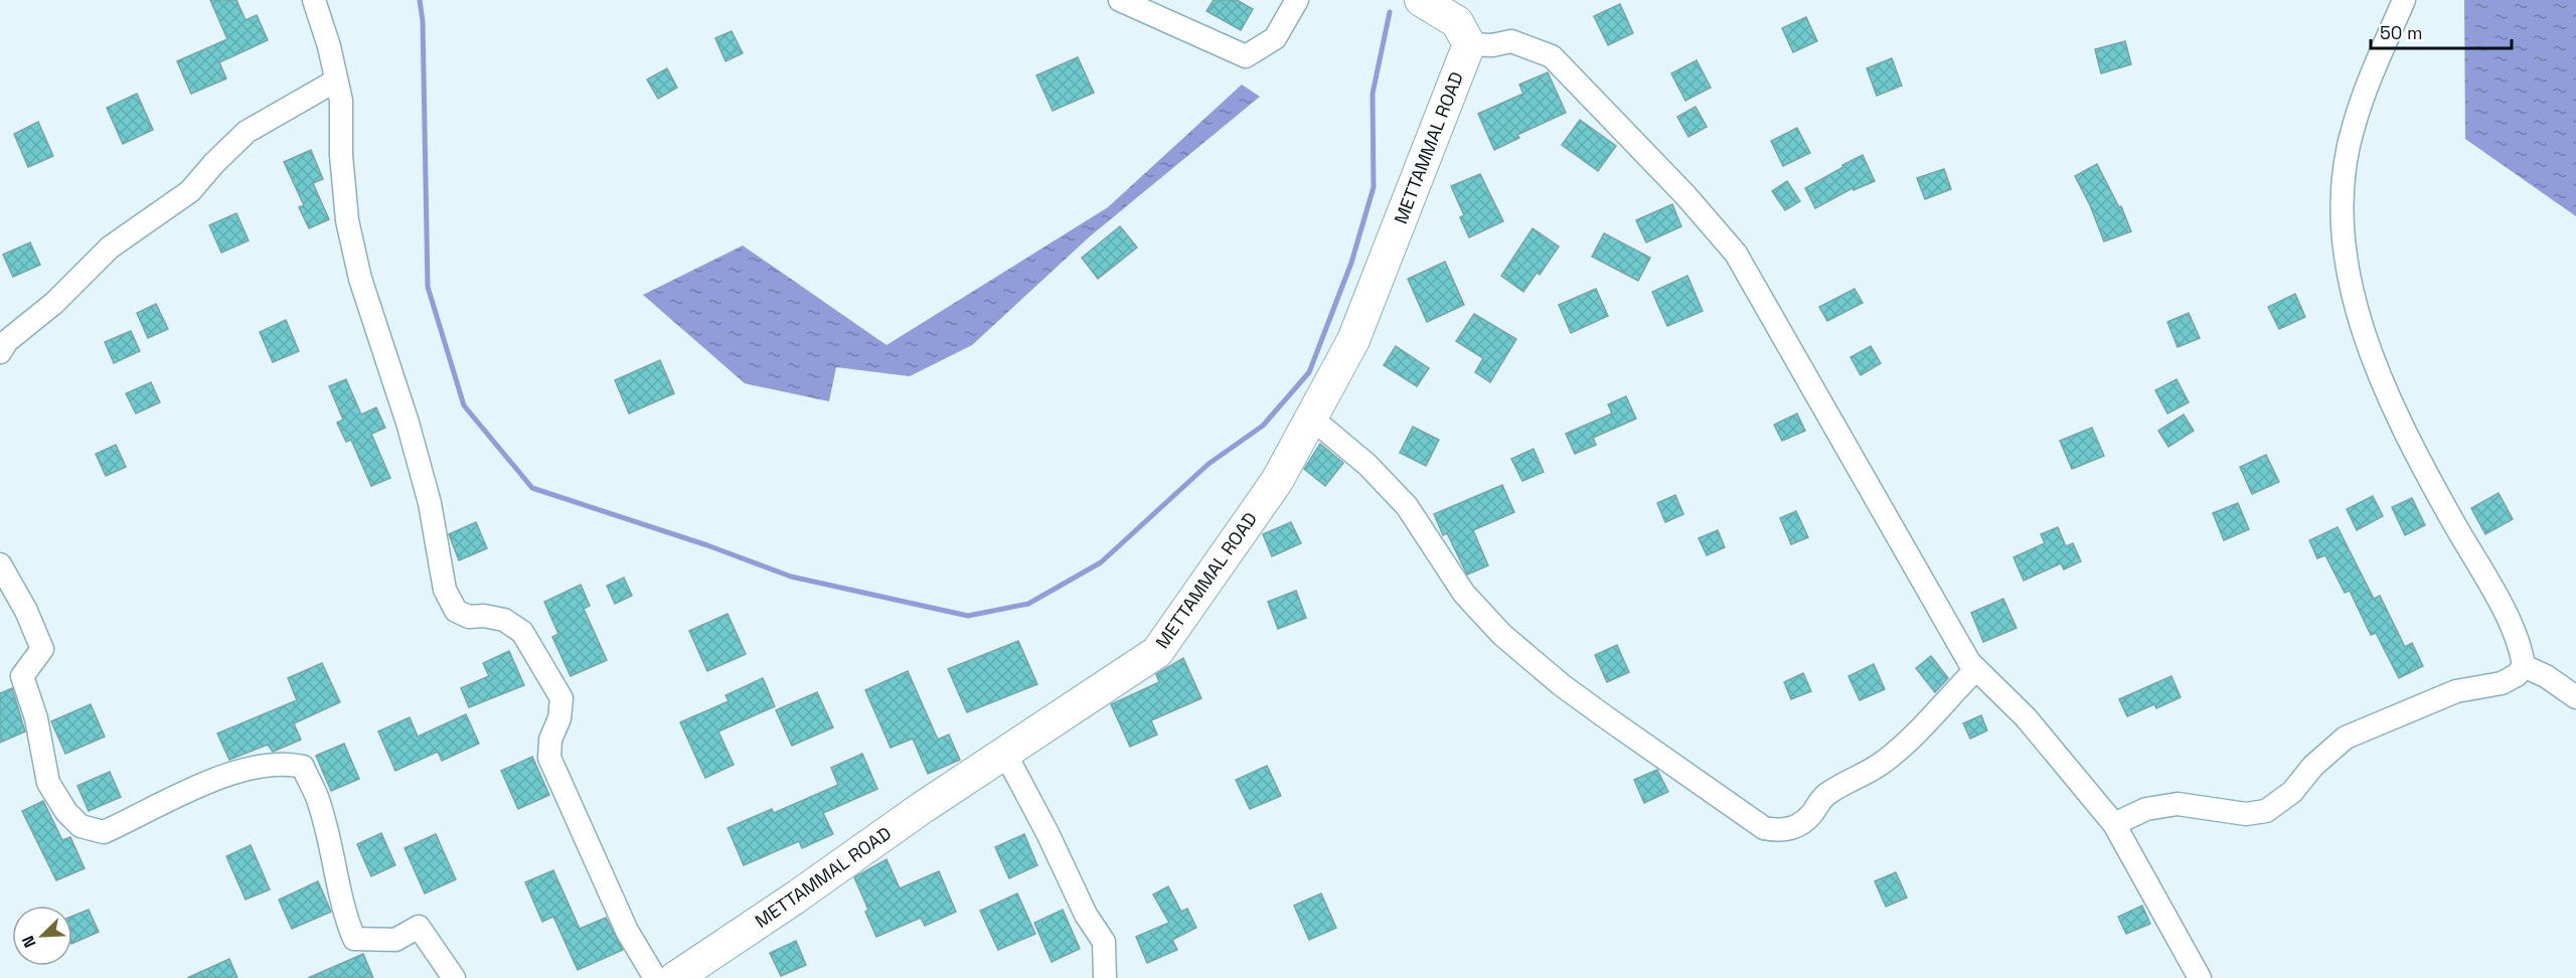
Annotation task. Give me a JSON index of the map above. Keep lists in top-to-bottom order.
{
  "streets": {
    "main road": ["METTAMMAL ROAD"]
  },
  "scale_bar": "50 m",
  "north": "bottom left"
}
